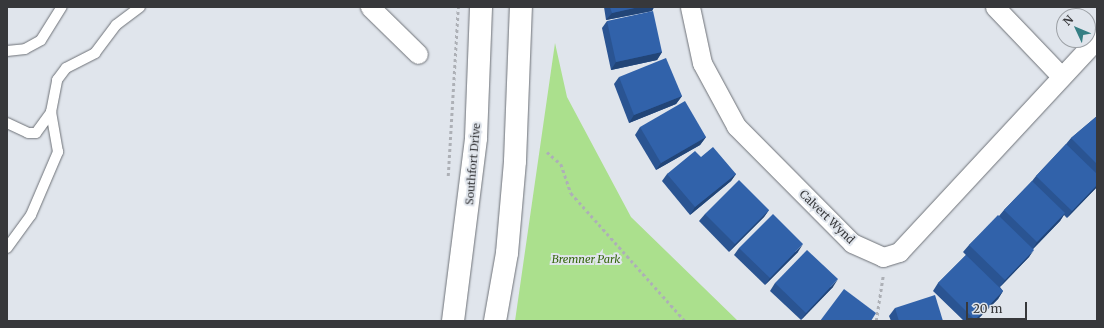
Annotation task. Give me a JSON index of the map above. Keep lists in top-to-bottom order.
{
  "streets": {
    "main road": ["Southfort Drive"],
    "street": ["Calvert Wynd"]
  },
  "parks": ["Bremner Park"],
  "scale_bar": "20 m",
  "north": "top left"
}
